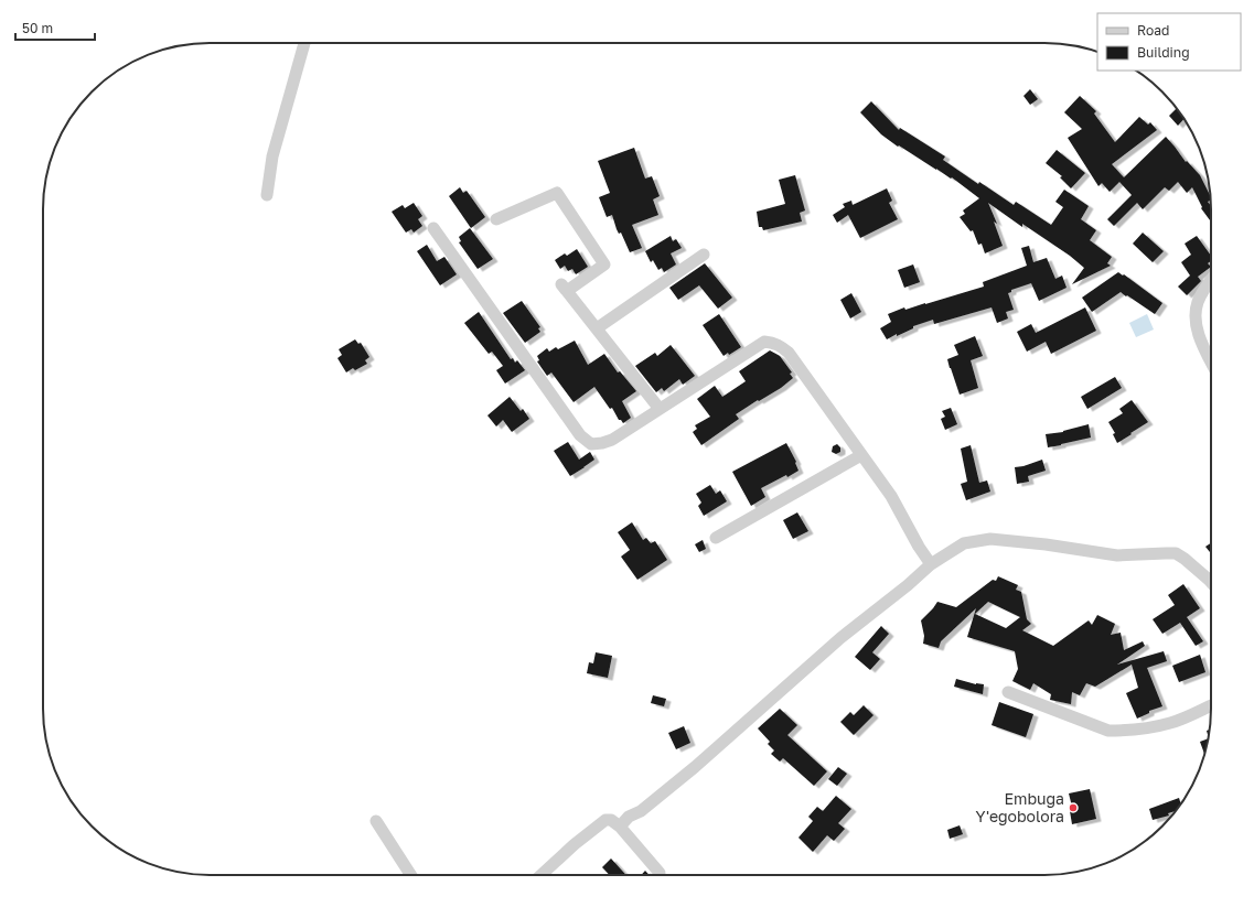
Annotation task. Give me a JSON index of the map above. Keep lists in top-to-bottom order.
{
  "places": ["Embuga Y'egobolora"],
  "legend": ["Road", "Building"],
  "scale_bar": "50 m"
}
